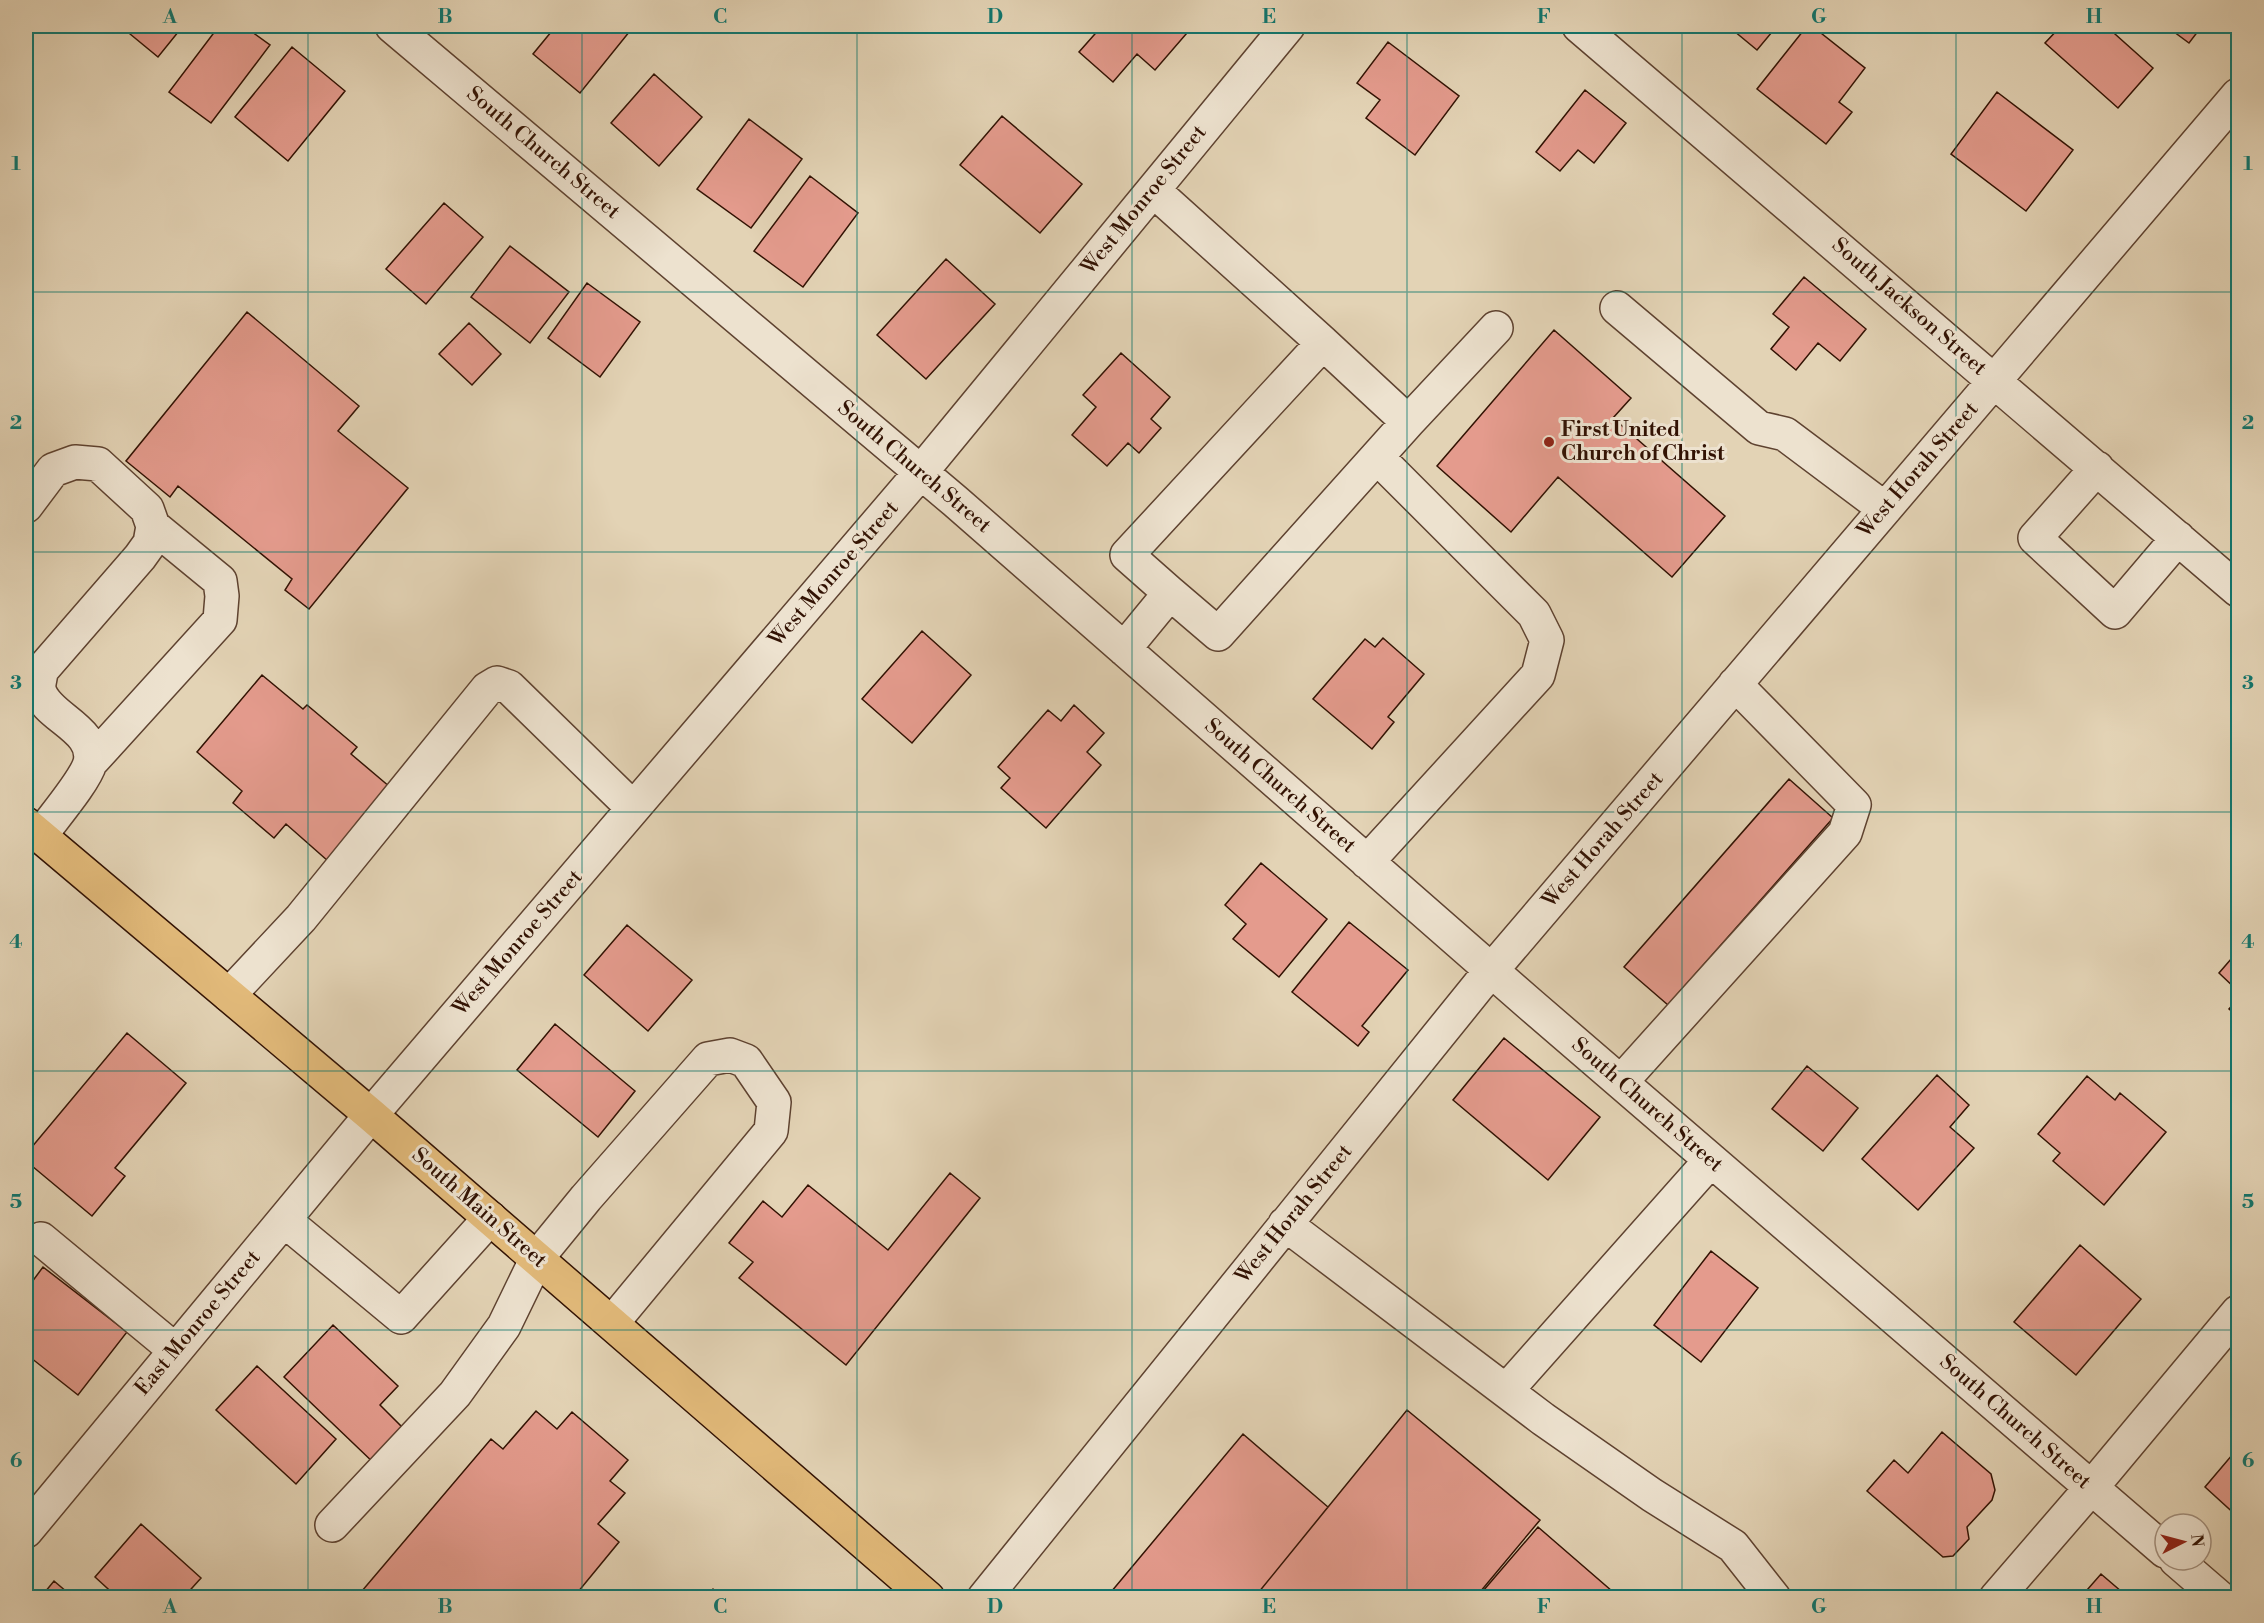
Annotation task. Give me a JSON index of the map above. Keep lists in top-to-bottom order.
{
  "streets": {
    "main road": ["South Main Street"],
    "street": [
      "South Church Street",
      "West Monroe Street",
      "South Jackson Street",
      "West Horah Street",
      "East Monroe Street"
    ]
  },
  "crossings": [
    ["South Church Street", "West Monroe Street"],
    ["South Church Street", "West Horah Street"],
    ["West Monroe Street", "South Main Street"],
    ["West Monroe Street", "East Monroe Street"],
    ["South Jackson Street", "West Horah Street"],
    ["South Main Street", "East Monroe Street"]
  ],
  "places": ["First United Church of Christ"],
  "north": "right",
  "grid": {
    "columns": [
      "A",
      "B",
      "C",
      "D",
      "E",
      "F",
      "G",
      "H"
    ],
    "rows": [
      "1",
      "2",
      "3",
      "4",
      "5",
      "6"
    ]
  }
}
